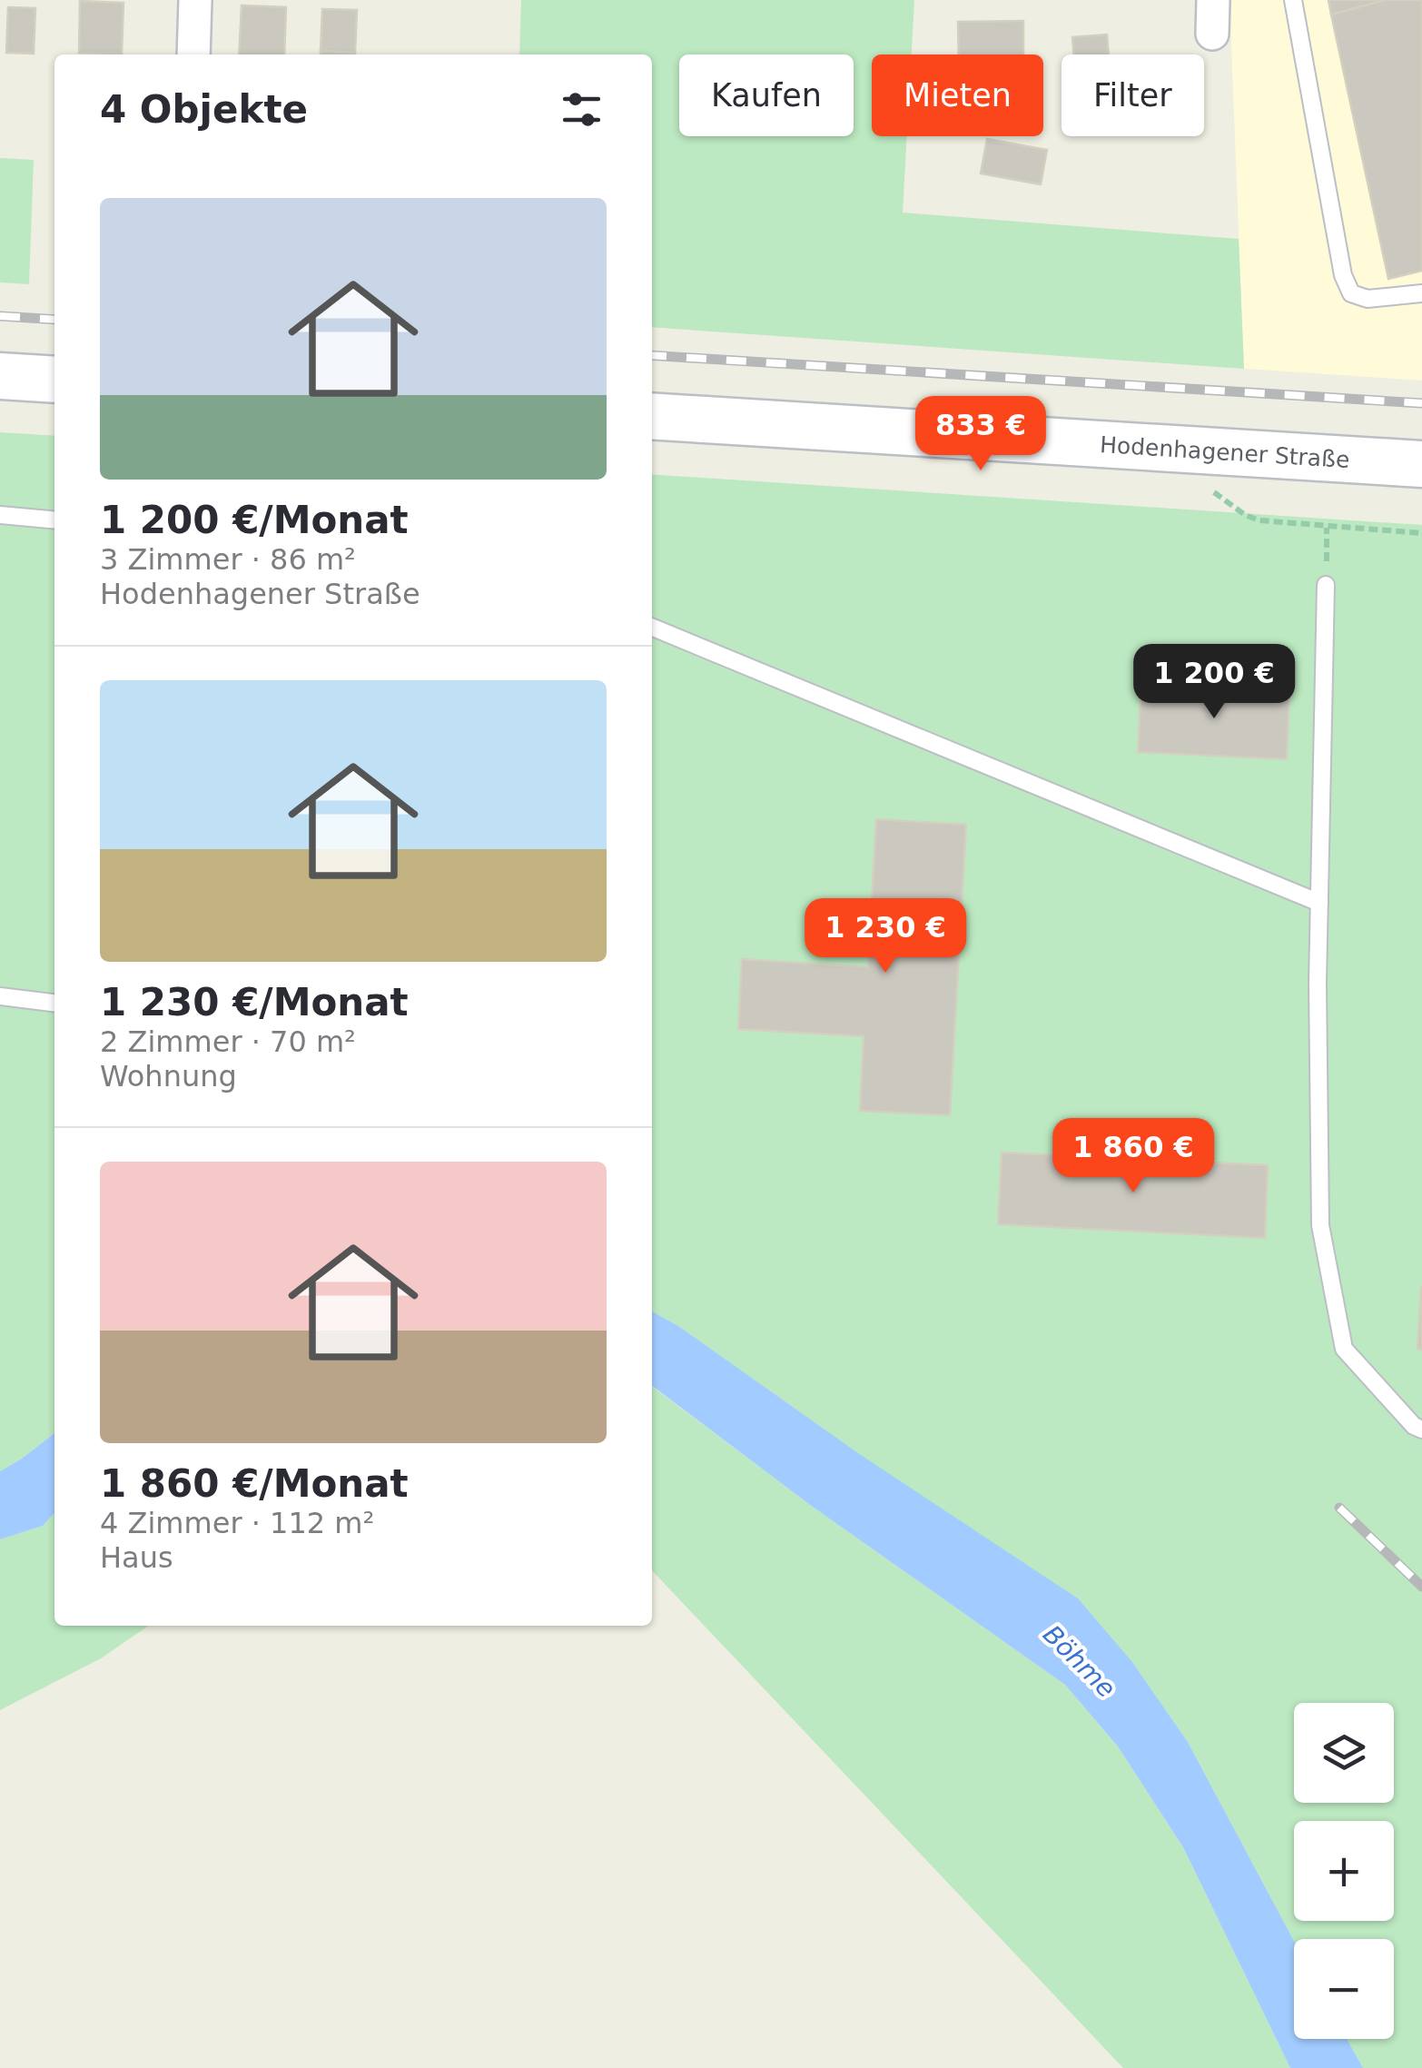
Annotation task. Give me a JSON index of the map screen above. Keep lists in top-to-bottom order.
{
  "streets": {
    "main road": ["Hodenhagener Straße"]
  },
  "water": ["Böhme"],
  "page": {
    "chip": ["Kaufen", "Mieten", "Filter"],
    "heading": "4 Objekte",
    "list": [
      {
        "name": "1 200 €/Monat",
        "note": "3 Zimmer · 86 m² · Hodenhagener Straße"
      },
      {
        "name": "1 230 €/Monat",
        "note": "2 Zimmer · 70 m² · Wohnung"
      },
      {
        "name": "1 860 €/Monat",
        "note": "4 Zimmer · 112 m² · Haus"
      }
    ],
    "price": [
      "833 €",
      "1 200 €",
      "1 230 €",
      "1 860 €"
    ],
    "map_buttons": ["+", "−"]
  }
}
